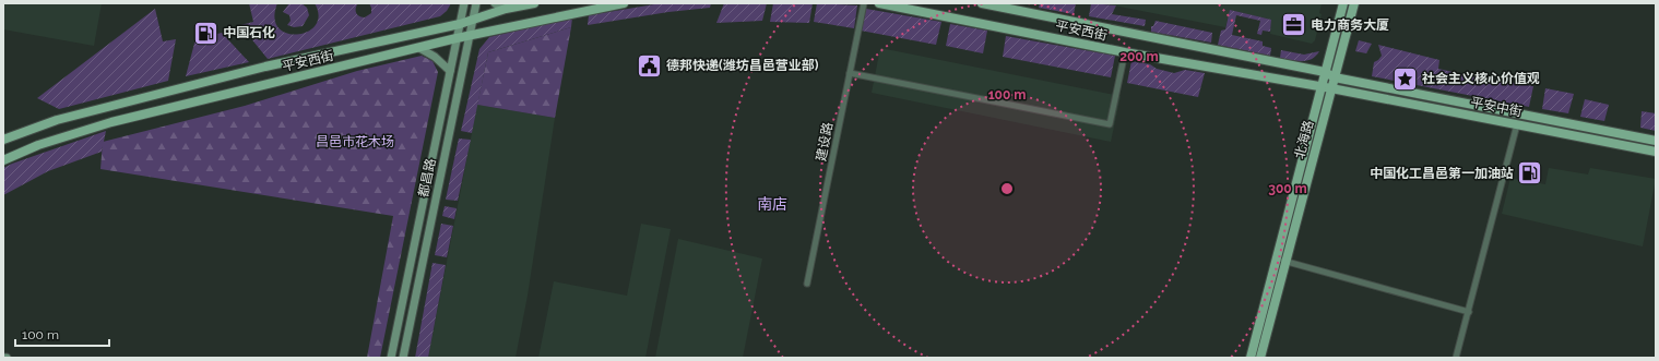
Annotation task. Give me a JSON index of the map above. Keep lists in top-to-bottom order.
{
  "streets": {
    "main road": ["平安西街", "平安中街", "北海路"],
    "street": ["建设路", "都昌路"]
  },
  "crossings": [
    ["平安西街", "平安中街"],
    ["平安西街", "北海路"],
    ["平安西街", "都昌路"],
    ["平安中街", "北海路"]
  ],
  "districts": ["南店"],
  "parks": ["昌邑市花木场"],
  "places": {
    "office": ["电力商务大厦"],
    "fuel station": ["中国石化", "中国化工昌邑第一加油站"],
    "public building": ["德邦快递(潍坊昌邑营业部)"],
    "place": ["社会主义核心价值观"]
  },
  "scale_bar": "100 m",
  "rings": ["200 m", "100 m", "300 m"]
}
